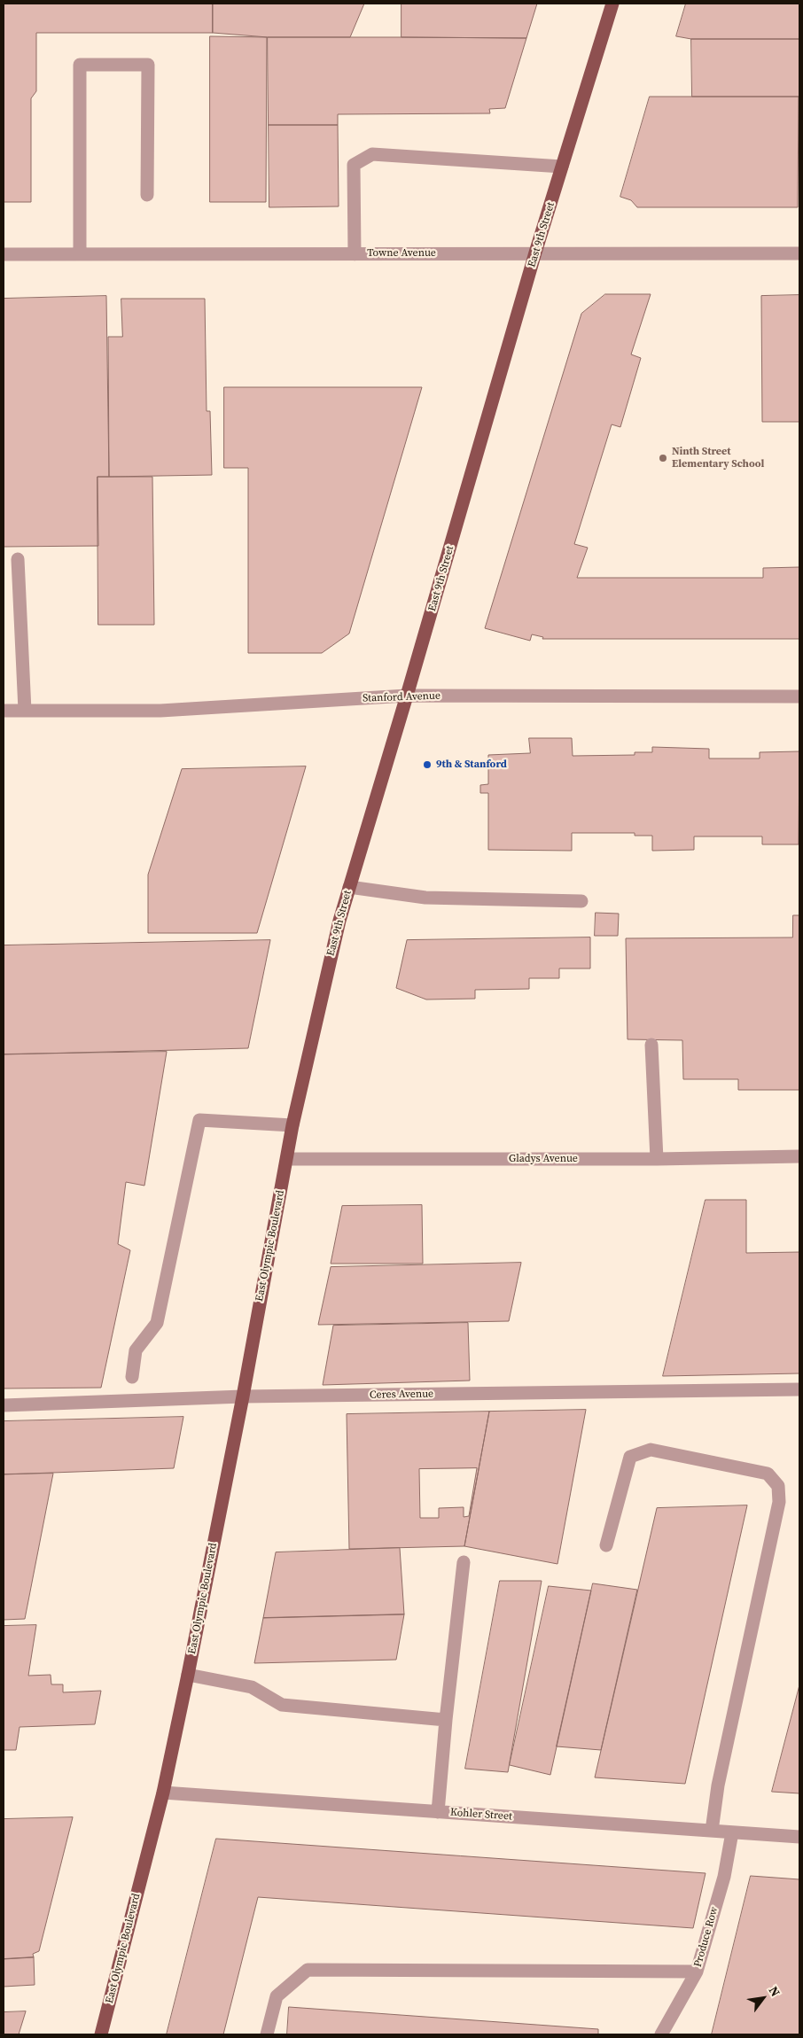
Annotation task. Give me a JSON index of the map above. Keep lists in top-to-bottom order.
{
  "streets": {
    "main road": ["East 9th Street", "East Olympic Boulevard"],
    "street": [
      "Towne Avenue",
      "Stanford Avenue",
      "Gladys Avenue",
      "Ceres Avenue",
      "Kohler Street",
      "Produce Row"
    ]
  },
  "crossings": [
    ["East 9th Street", "Towne Avenue"],
    ["East 9th Street", "Stanford Avenue"],
    ["East 9th Street", "Gladys Avenue"],
    ["East 9th Street", "East Olympic Boulevard"],
    ["Gladys Avenue", "East Olympic Boulevard"],
    ["East Olympic Boulevard", "Ceres Avenue"],
    ["East Olympic Boulevard", "Kohler Street"],
    ["Kohler Street", "Produce Row"]
  ],
  "places": ["Ninth Street Elementary School", "9th & Stanford"],
  "north": "top right"
}
